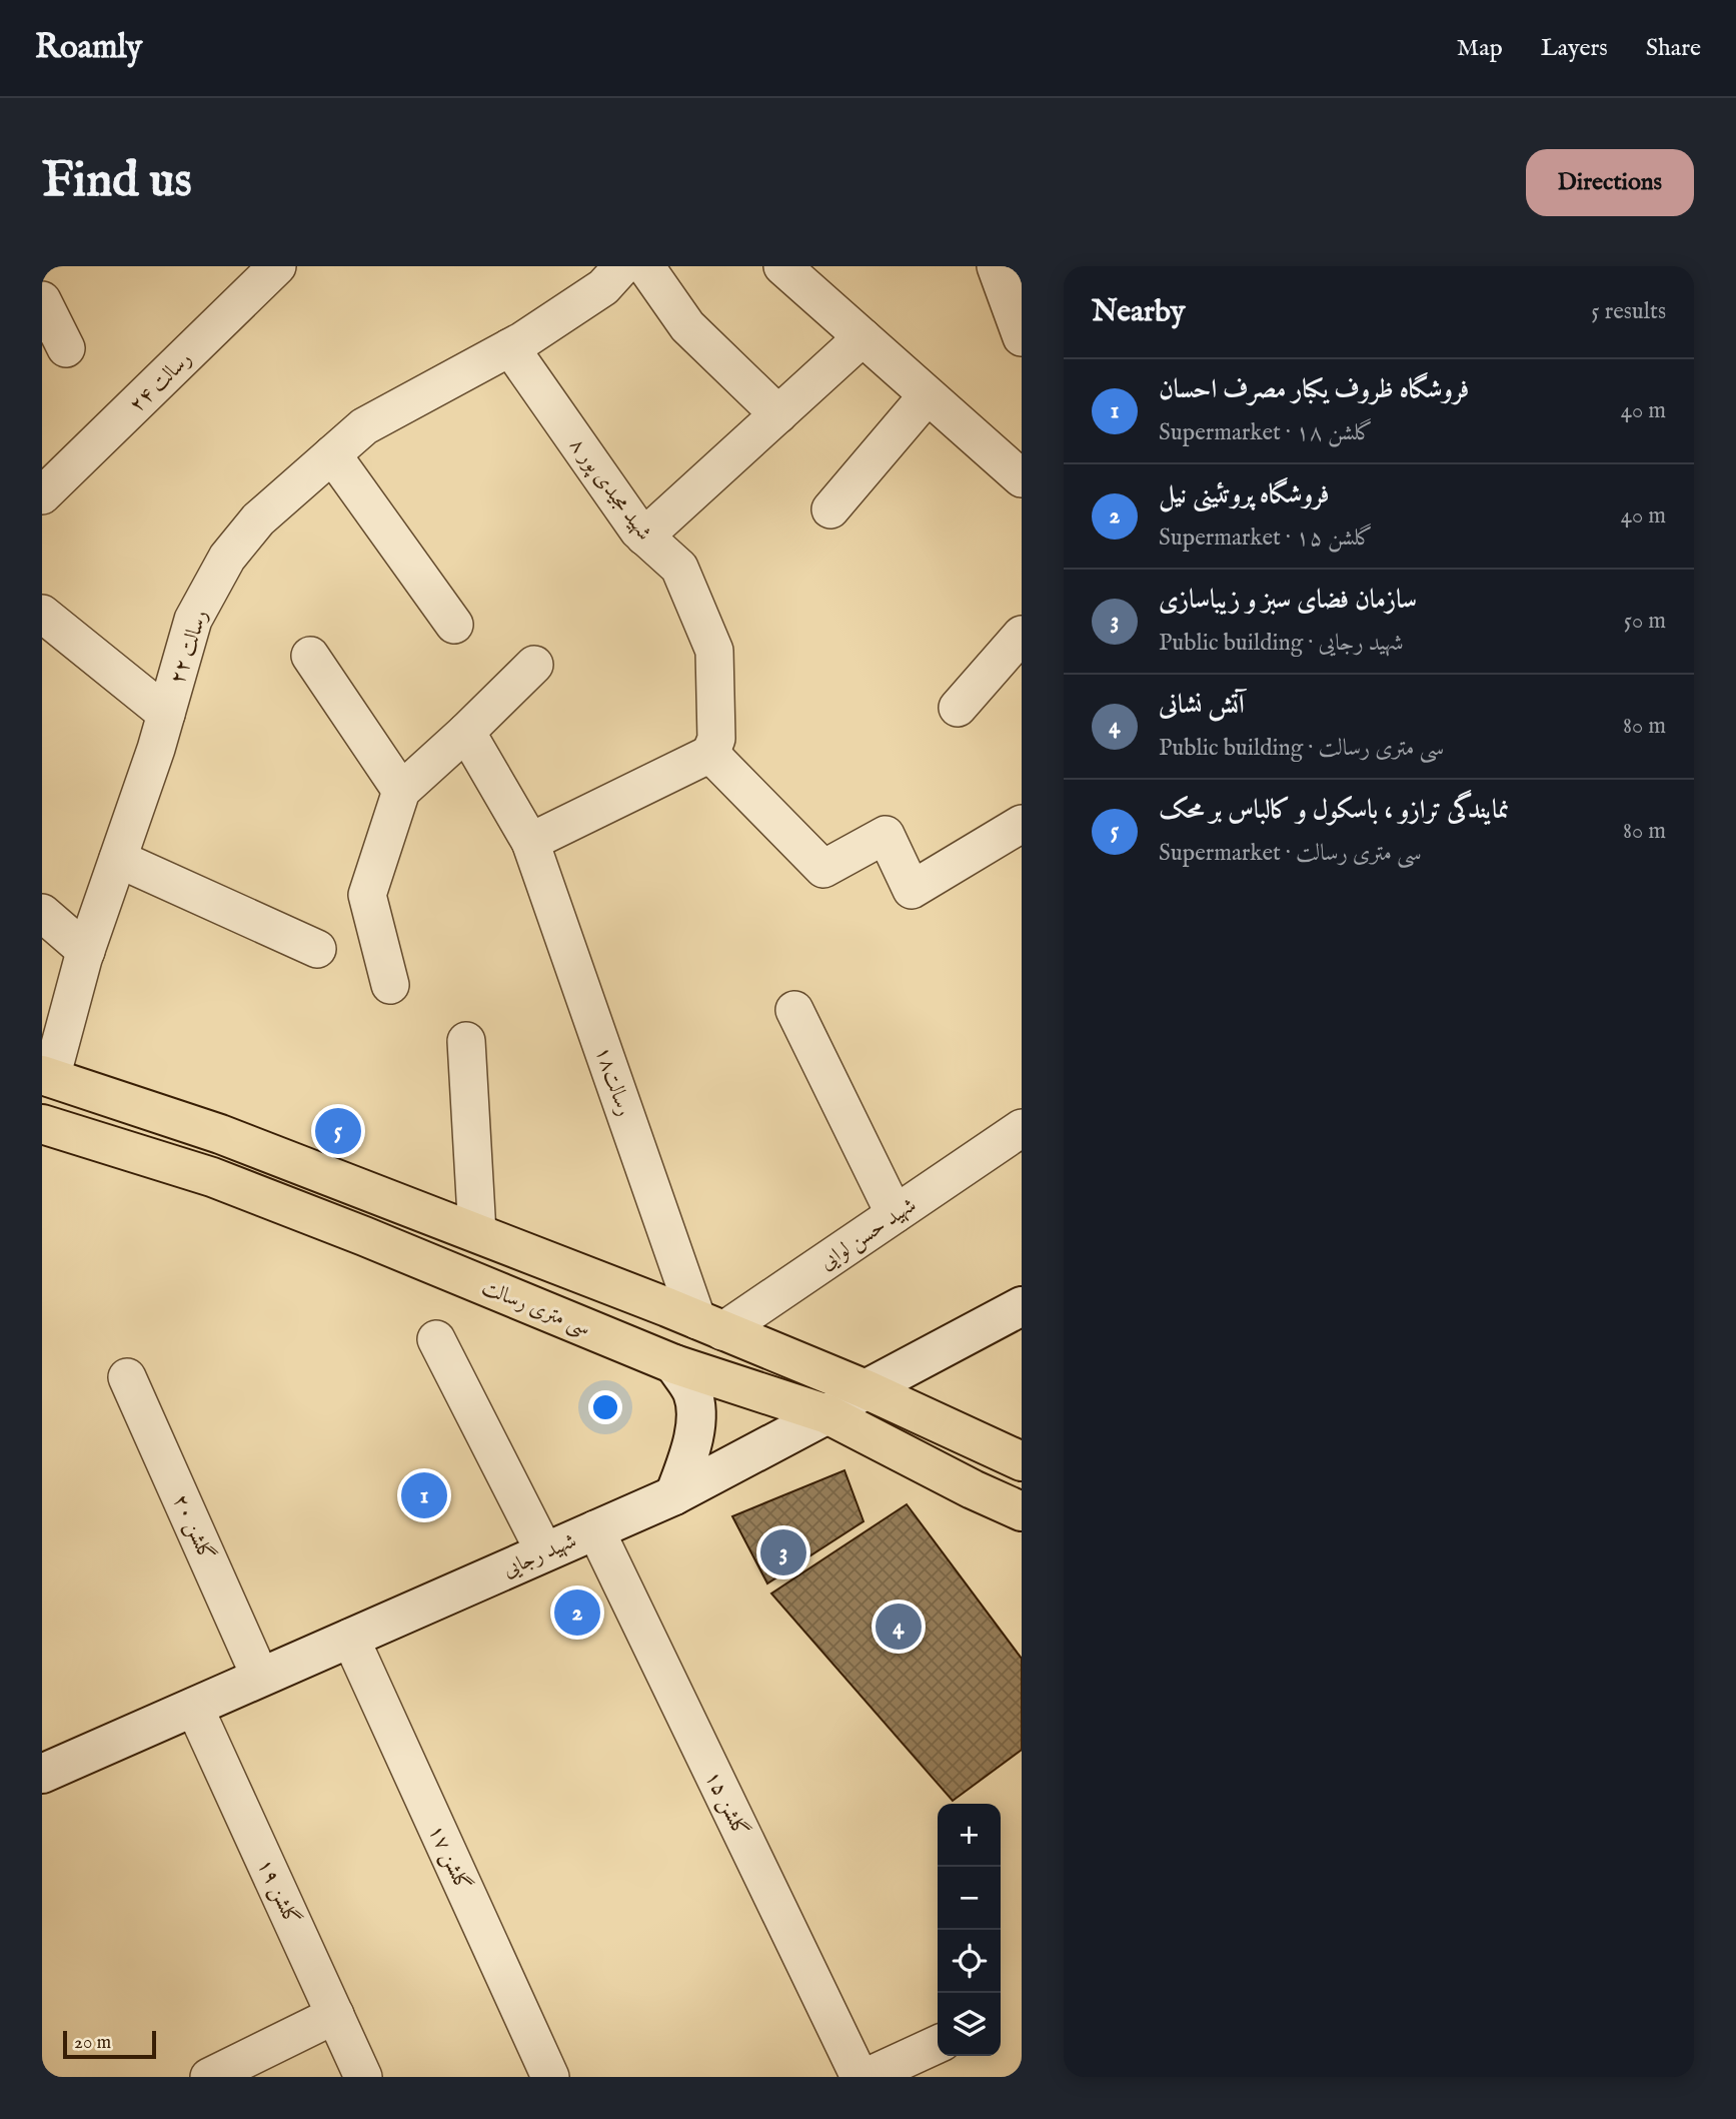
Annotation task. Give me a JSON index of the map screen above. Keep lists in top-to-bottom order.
{
  "streets": {
    "main road": ["سی متری رسالت", "شهید رجایی"],
    "street": [
      "۲۴ رسالت",
      "۸ شهید مجیدی پور",
      "۲۲ رسالت",
      "رسالت۱۸",
      "شهید حسن لوایی",
      "۲۰ گلشن",
      "گلشن ۱۵",
      "گلشن ۱۷",
      "۱۹ گلشن"
    ]
  },
  "crossings": [
    ["۸ شهید مجیدی پور", "۲۲ رسالت"],
    ["رسالت۱۸", "شهید حسن لوایی"],
    ["سی متری رسالت", "شهید رجایی"],
    ["۲۰ گلشن", "شهید رجایی"],
    ["شهید رجایی", "گلشن ۱۵"],
    ["شهید رجایی", "گلشن ۱۷"],
    ["شهید رجایی", "۱۹ گلشن"]
  ],
  "scale_bar": "20 m",
  "page": {
    "header": "Roamly",
    "nav": ["Map", "Layers", "Share"],
    "buttons": "Directions",
    "title": "Find us",
    "heading": ["Nearby", "5 results"],
    "list": [
      {
        "mark": "1",
        "name": "فروشگاه ظروف یکبار مصرف احسان",
        "note": "Supermarket · ۱۸ گلشن",
        "value": "40 m"
      },
      {
        "mark": "2",
        "name": "فروشگاه پروتئینی نیل",
        "note": "Supermarket · گلشن ۱۵",
        "value": "40 m"
      },
      {
        "mark": "3",
        "name": "سازمان فضای سبز و زیباسازی",
        "note": "Public building · شهید رجایی",
        "value": "50 m"
      },
      {
        "mark": "4",
        "name": "آتش نشانی",
        "note": "Public building · سی متری رسالت",
        "value": "80 m"
      },
      {
        "mark": "5",
        "name": "نمایندگی ترازو ، باسکول و کالباس بر محک",
        "note": "Supermarket · سی متری رسالت",
        "value": "80 m"
      }
    ],
    "pins": [
      "5",
      "1",
      "3",
      "2",
      "4"
    ],
    "map_buttons": ["+", "−"],
    "scale": "20 m"
  }
}
